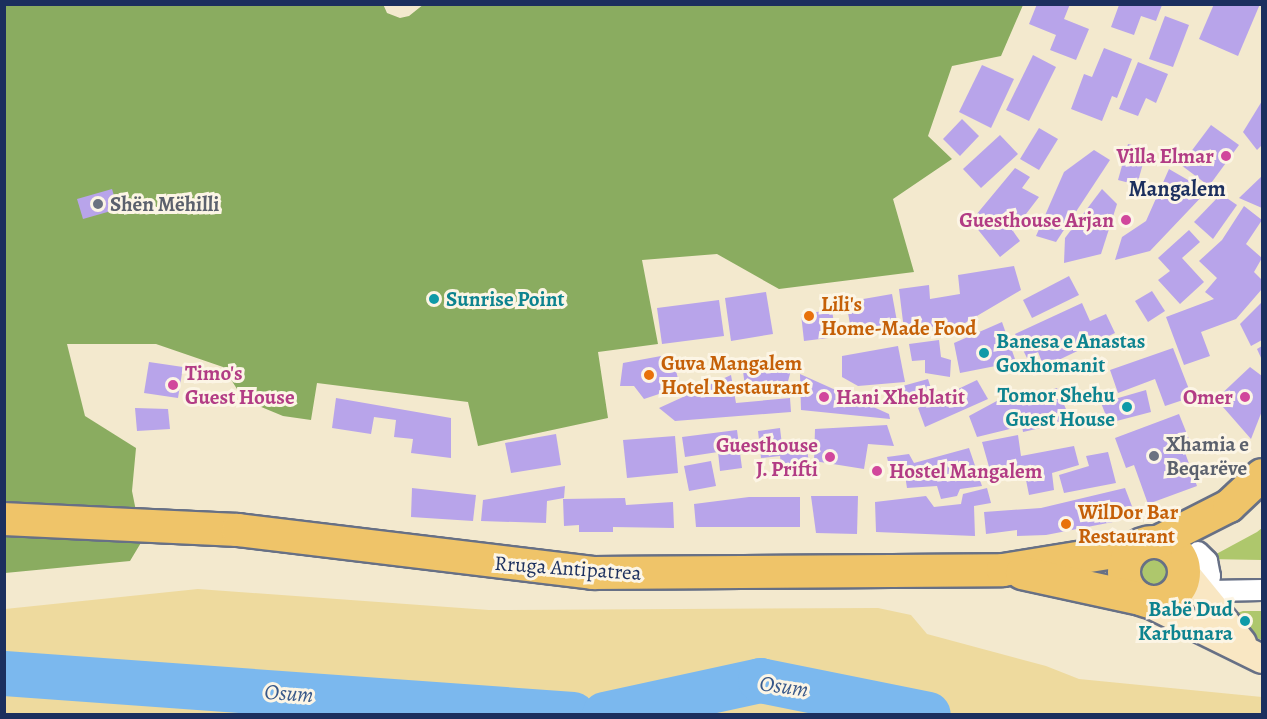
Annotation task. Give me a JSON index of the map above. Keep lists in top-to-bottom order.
{
  "streets": {
    "main road": ["Rruga Antipatrea"]
  },
  "districts": ["Mangalem"],
  "water": ["Osum"],
  "places": [
    "Villa Elmar",
    "Shën Mëhilli",
    "Guesthouse Arjan",
    "Sunrise Point",
    "Lili's Home-Made Food",
    "Banesa e Anastas Goxhomanit",
    "Guva Mangalem Hotel Restaurant",
    "Timo's Guest House",
    "Hani Xheblatit",
    "Omer",
    "Tomor Shehu Guest House",
    "Xhamia e Beqarëve",
    "Guesthouse J. Prifti",
    "Hostel Mangalem",
    "WilDor Bar Restaurant",
    "Babë Dud Karbunara"
  ]
}
